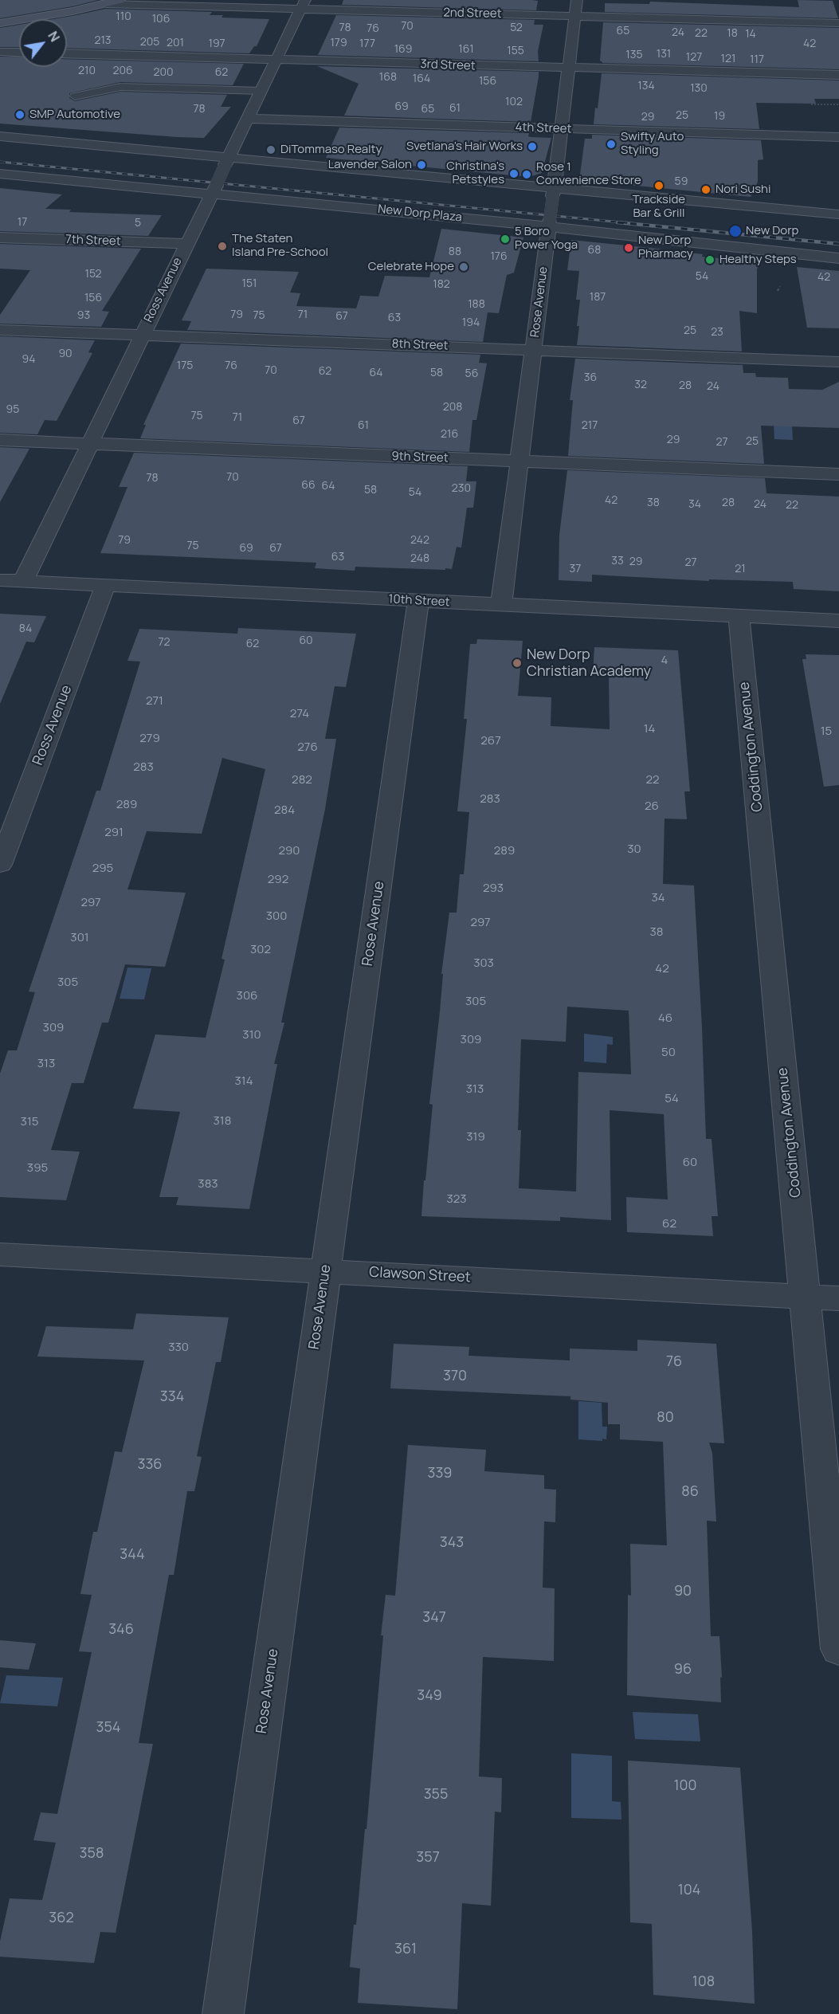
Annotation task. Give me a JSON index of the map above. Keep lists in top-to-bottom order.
{
  "streets": {
    "street": [
      "2nd Street",
      "3rd Street",
      "4th Street",
      "New Dorp Plaza",
      "7th Street",
      "Ross Avenue",
      "Rose Avenue",
      "8th Street",
      "9th Street",
      "10th Street",
      "Coddington Avenue",
      "Clawson Street"
    ]
  },
  "crossings": [
    ["2nd Street", "Ross Avenue"],
    ["2nd Street", "Rose Avenue"],
    ["3rd Street", "Ross Avenue"],
    ["3rd Street", "Rose Avenue"],
    ["4th Street", "Ross Avenue"],
    ["4th Street", "Rose Avenue"],
    ["New Dorp Plaza", "Ross Avenue"],
    ["New Dorp Plaza", "Rose Avenue"],
    ["7th Street", "Ross Avenue"],
    ["Ross Avenue", "8th Street"],
    ["Ross Avenue", "9th Street"],
    ["Ross Avenue", "10th Street"],
    ["Rose Avenue", "8th Street"],
    ["Rose Avenue", "9th Street"],
    ["Rose Avenue", "10th Street"],
    ["Rose Avenue", "Clawson Street"],
    ["10th Street", "Coddington Avenue"],
    ["Coddington Avenue", "Clawson Street"]
  ],
  "places": [
    "SMP Automotive",
    "Swifty Auto Styling",
    "Svetlana's Hair Works",
    "DiTommaso Realty",
    "Lavender Salon",
    "Christina's Petstyles",
    "Rose 1 Convenience Store",
    "Trackside Bar & Grill",
    "Nori Sushi",
    "New Dorp",
    "5 Boro Power Yoga",
    "The Staten Island Pre-School",
    "New Dorp Pharmacy",
    "Healthy Steps",
    "Celebrate Hope",
    "New Dorp Christian Academy"
  ],
  "house_numbers": [
    "110",
    "106",
    "70",
    "78",
    "52",
    "76",
    "65",
    "24",
    "22",
    "18",
    "14",
    "213",
    "205",
    "201",
    "179",
    "197",
    "177",
    "42",
    "169",
    "161",
    "155",
    "131",
    "135",
    "127",
    "121",
    "117",
    "210",
    "206",
    "200",
    "62",
    "168",
    "164",
    "156",
    "134",
    "130",
    "102",
    "69",
    "61",
    "78",
    "65",
    "25",
    "19",
    "29",
    "59",
    "17",
    "5",
    "68",
    "88",
    "176",
    "152",
    "54",
    "42",
    "151",
    "182",
    "187",
    "156",
    "188",
    "79",
    "71",
    "93",
    "75",
    "67",
    "63",
    "194",
    "25",
    "23",
    "90",
    "94",
    "175",
    "76",
    "70",
    "62",
    "64",
    "58",
    "56",
    "36",
    "32",
    "28",
    "24",
    "208",
    "95",
    "75",
    "71",
    "67",
    "61",
    "217",
    "216",
    "29",
    "25",
    "27",
    "70",
    "78",
    "66",
    "64",
    "230",
    "58",
    "54",
    "42",
    "38",
    "28",
    "34",
    "24",
    "22",
    "79",
    "242",
    "75",
    "69",
    "67",
    "63",
    "248",
    "33",
    "29",
    "27",
    "37",
    "21",
    "84",
    "60",
    "72",
    "62",
    "4",
    "271",
    "274",
    "14",
    "15",
    "279",
    "267",
    "276",
    "283",
    "282",
    "22",
    "283",
    "289",
    "26",
    "284",
    "291",
    "30",
    "290",
    "289",
    "295",
    "292",
    "293",
    "34",
    "297",
    "300",
    "297",
    "38",
    "301",
    "302",
    "303",
    "42",
    "305",
    "306",
    "305",
    "46",
    "309",
    "310",
    "309",
    "50",
    "313",
    "314",
    "313",
    "54",
    "318",
    "315",
    "319",
    "60",
    "395",
    "383",
    "323",
    "62",
    "330",
    "76",
    "370",
    "334",
    "80",
    "336",
    "339",
    "86",
    "343",
    "344",
    "90",
    "347",
    "346",
    "96",
    "349",
    "354",
    "100",
    "355",
    "358",
    "357",
    "104",
    "362",
    "361",
    "108"
  ],
  "north": "top right"
}
